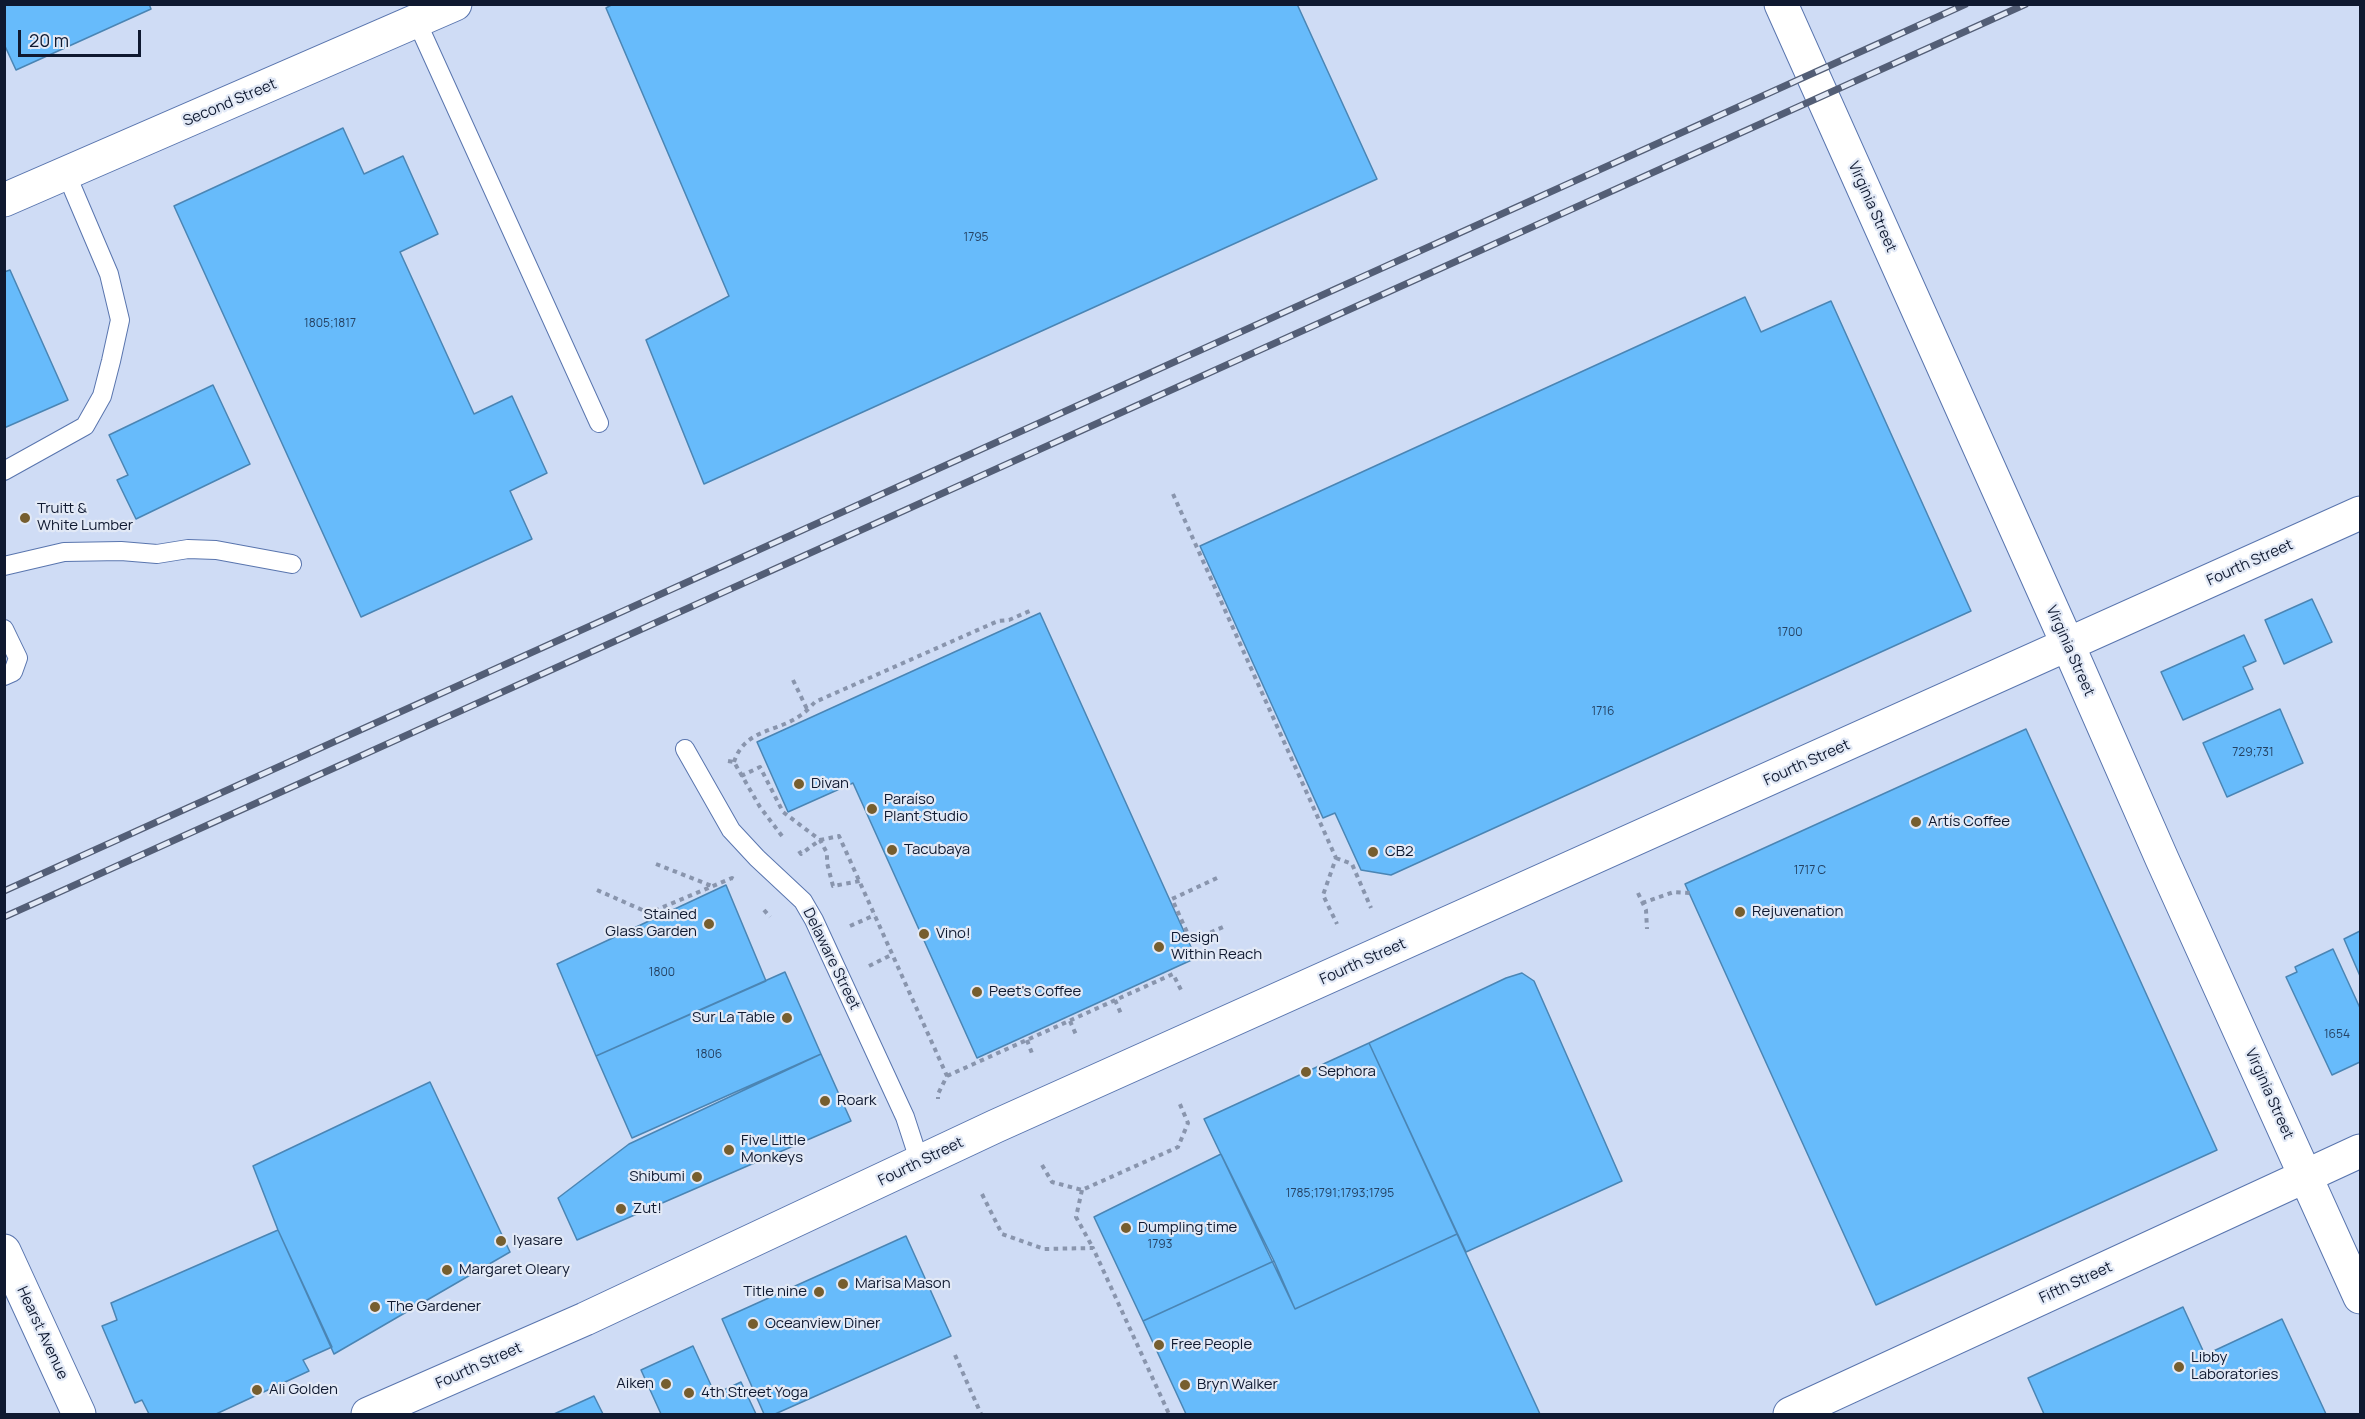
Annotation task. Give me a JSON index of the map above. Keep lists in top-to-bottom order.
{
  "streets": {
    "street": [
      "Second Street",
      "Virginia Street",
      "Fourth Street",
      "Fifth Street",
      "Hearst Avenue"
    ],
    "lane": ["Delaware Street"]
  },
  "crossings": [
    ["Virginia Street", "Fourth Street"],
    ["Virginia Street", "Fifth Street"],
    ["Fourth Street", "Delaware Street"]
  ],
  "places": [
    "Truitt & White Lumber",
    "Divan",
    "Paraíso Plant Studio",
    "Artís Coffee",
    "Tacubaya",
    "CB2",
    "Rejuvenation",
    "Stained Glass Garden",
    "Vino!",
    "Design Within Reach",
    "Peet's Coffee",
    "Sur La Table",
    "Sephora",
    "Roark",
    "Five Little Monkeys",
    "Shibumi",
    "Zut!",
    "Dumpling time",
    "Iyasare",
    "Margaret Oleary",
    "Marisa Mason",
    "Title nine",
    "The Gardener",
    "Oceanview Diner",
    "Free People",
    "Libby Laboratories",
    "Aiken",
    "Bryn Walker",
    "Ali Golden",
    "4th Street Yoga"
  ],
  "house_numbers": [
    "1795",
    "1805;1817",
    "1700",
    "1716",
    "729;731",
    "1717 C",
    "1800",
    "1654",
    "1806",
    "1785;1791;1793;1795",
    "1793"
  ],
  "scale_bar": "20 m"
}
